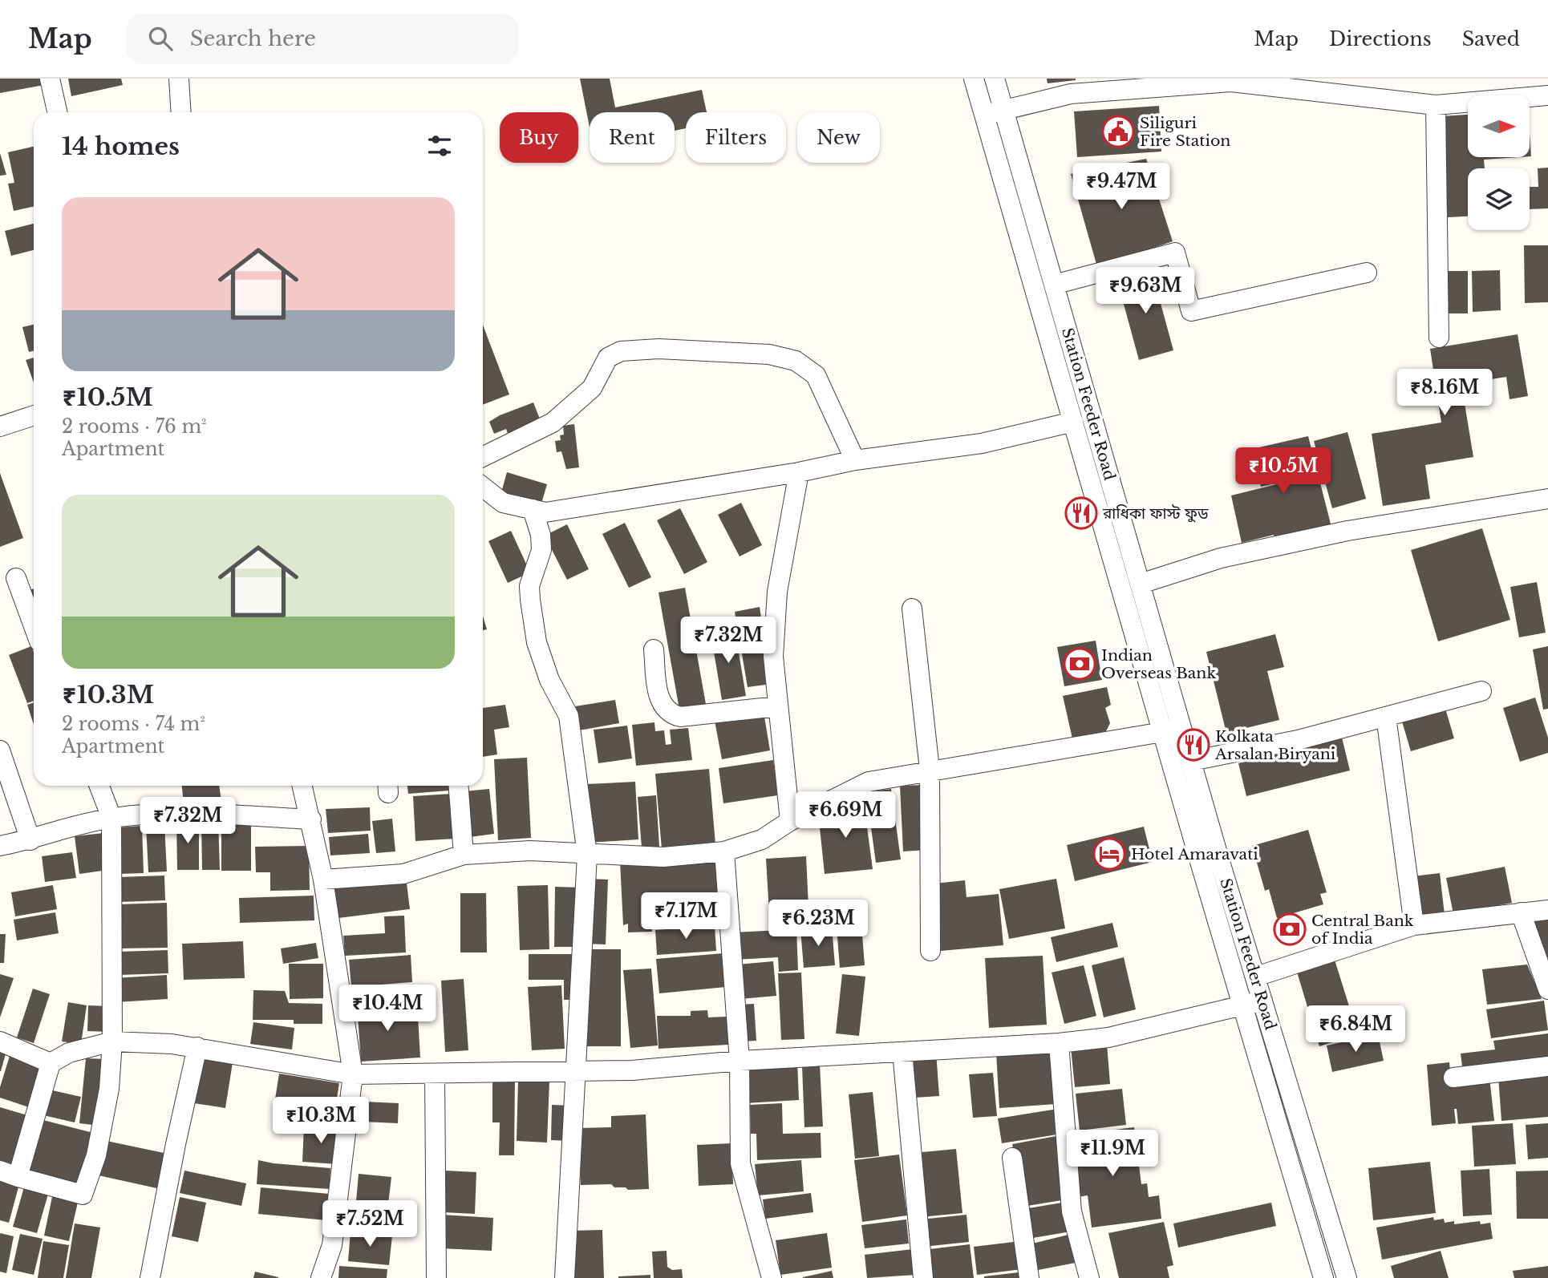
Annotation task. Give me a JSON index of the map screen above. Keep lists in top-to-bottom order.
{
  "streets": {
    "street": ["Station Feeder Road"]
  },
  "places": {
    "public building": ["Siliguri Fire Station"],
    "restaurant": ["রাধিকা ফাস্ট ফুড", "Kolkata Arsalan Biryani"],
    "bank": ["Indian Overseas Bank", "Central Bank of India"],
    "hotel": ["Hotel Amaravati"]
  },
  "north": "right",
  "page": {
    "header": "Map",
    "search": "Search here",
    "nav": ["Map", "Directions", "Saved"],
    "chip": [
      "Buy",
      "Rent",
      "Filters",
      "New"
    ],
    "heading": "14 homes",
    "price": [
      "₹9.47M",
      "₹9.63M",
      "₹8.16M",
      "₹10.5M",
      "₹7.32M",
      "₹6.69M",
      "₹7.32M",
      "₹7.17M",
      "₹6.23M",
      "₹10.4M",
      "₹6.84M",
      "₹10.3M",
      "₹11.9M",
      "₹7.52M"
    ],
    "list": [
      {
        "name": "₹10.5M",
        "note": "2 rooms · 76 m² · Apartment"
      },
      {
        "name": "₹10.3M",
        "note": "2 rooms · 74 m² · Apartment"
      }
    ]
  }
}
